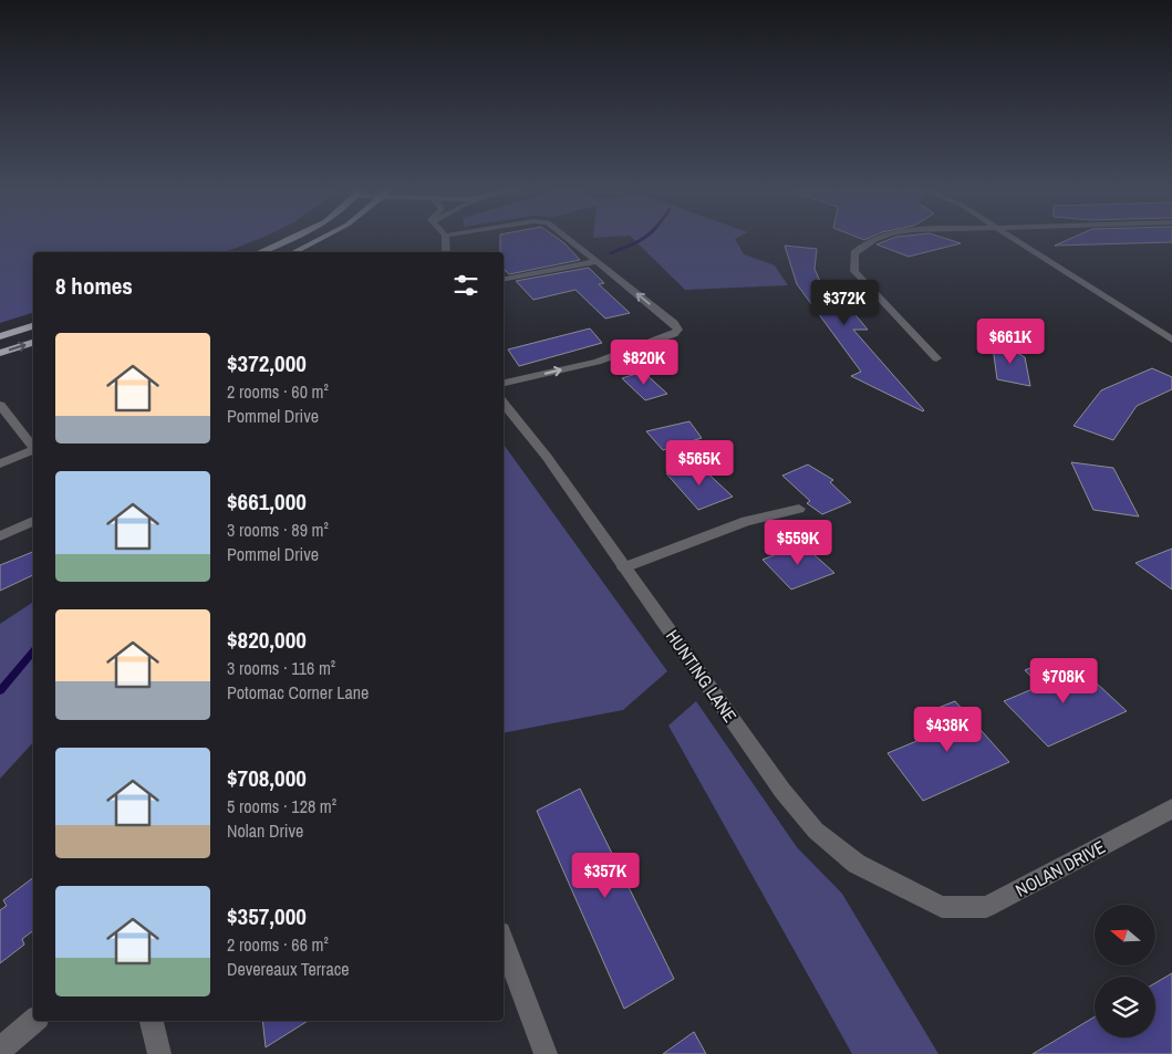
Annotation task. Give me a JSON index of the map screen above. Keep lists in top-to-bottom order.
{
  "streets": {
    "street": ["HUNTING LANE", "NOLAN DRIVE"]
  },
  "crossings": [
    ["HUNTING LANE", "NOLAN DRIVE"]
  ],
  "north": "left",
  "page": {
    "heading": "8 homes",
    "price": [
      "$372K",
      "$661K",
      "$820K",
      "$565K",
      "$559K",
      "$708K",
      "$438K",
      "$357K"
    ],
    "list": [
      {
        "name": "$372,000",
        "note": "2 rooms · 60 m² · Pommel Drive"
      },
      {
        "name": "$661,000",
        "note": "3 rooms · 89 m² · Pommel Drive"
      },
      {
        "name": "$820,000",
        "note": "3 rooms · 116 m² · Potomac Corner Lane"
      },
      {
        "name": "$708,000",
        "note": "5 rooms · 128 m² · Nolan Drive"
      },
      {
        "name": "$357,000",
        "note": "2 rooms · 66 m² · Devereaux Terrace"
      }
    ]
  }
}
